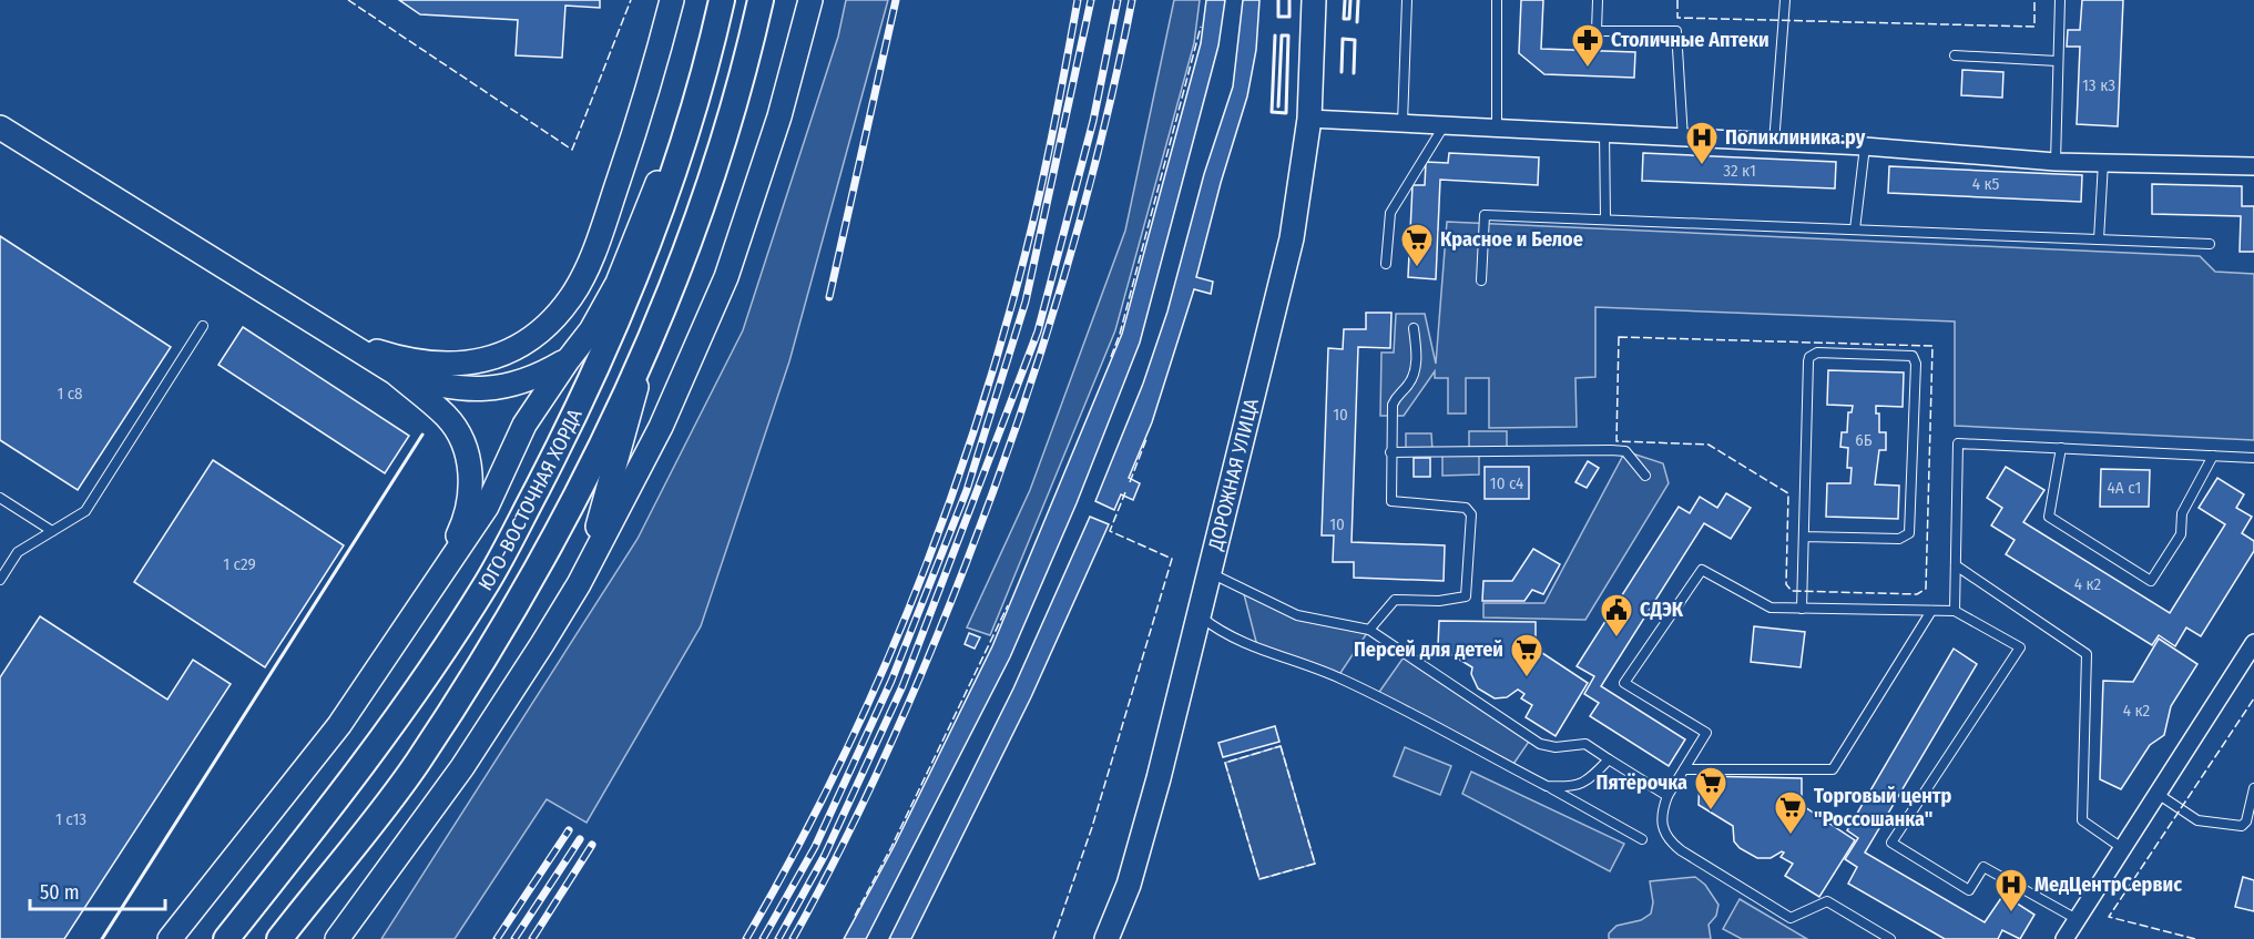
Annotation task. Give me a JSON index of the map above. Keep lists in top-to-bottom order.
{
  "streets": {
    "main road": ["ЮГО-ВОСТОЧНАЯ ХОРДА"],
    "street": ["ДОРОЖНАЯ УЛИЦА"]
  },
  "places": {
    "pharmacy": ["Столичные Аптеки"],
    "hospital": ["Поликлиника.ру", "МедЦентрСервис"],
    "supermarket": [
      "Красное и Белое",
      "Персей для детей",
      "Пятёрочка",
      "Торговый центр \"Россошанка\""
    ],
    "public building": ["СДЭК"]
  },
  "house_numbers": [
    "13 к3",
    "32 к1",
    "4 к5",
    "1 с8",
    "10",
    "6Б",
    "10 с4",
    "4А с1",
    "10",
    "1 с29",
    "4 к2",
    "4 к2",
    "1 с13"
  ],
  "scale_bar": "50 m"
}
